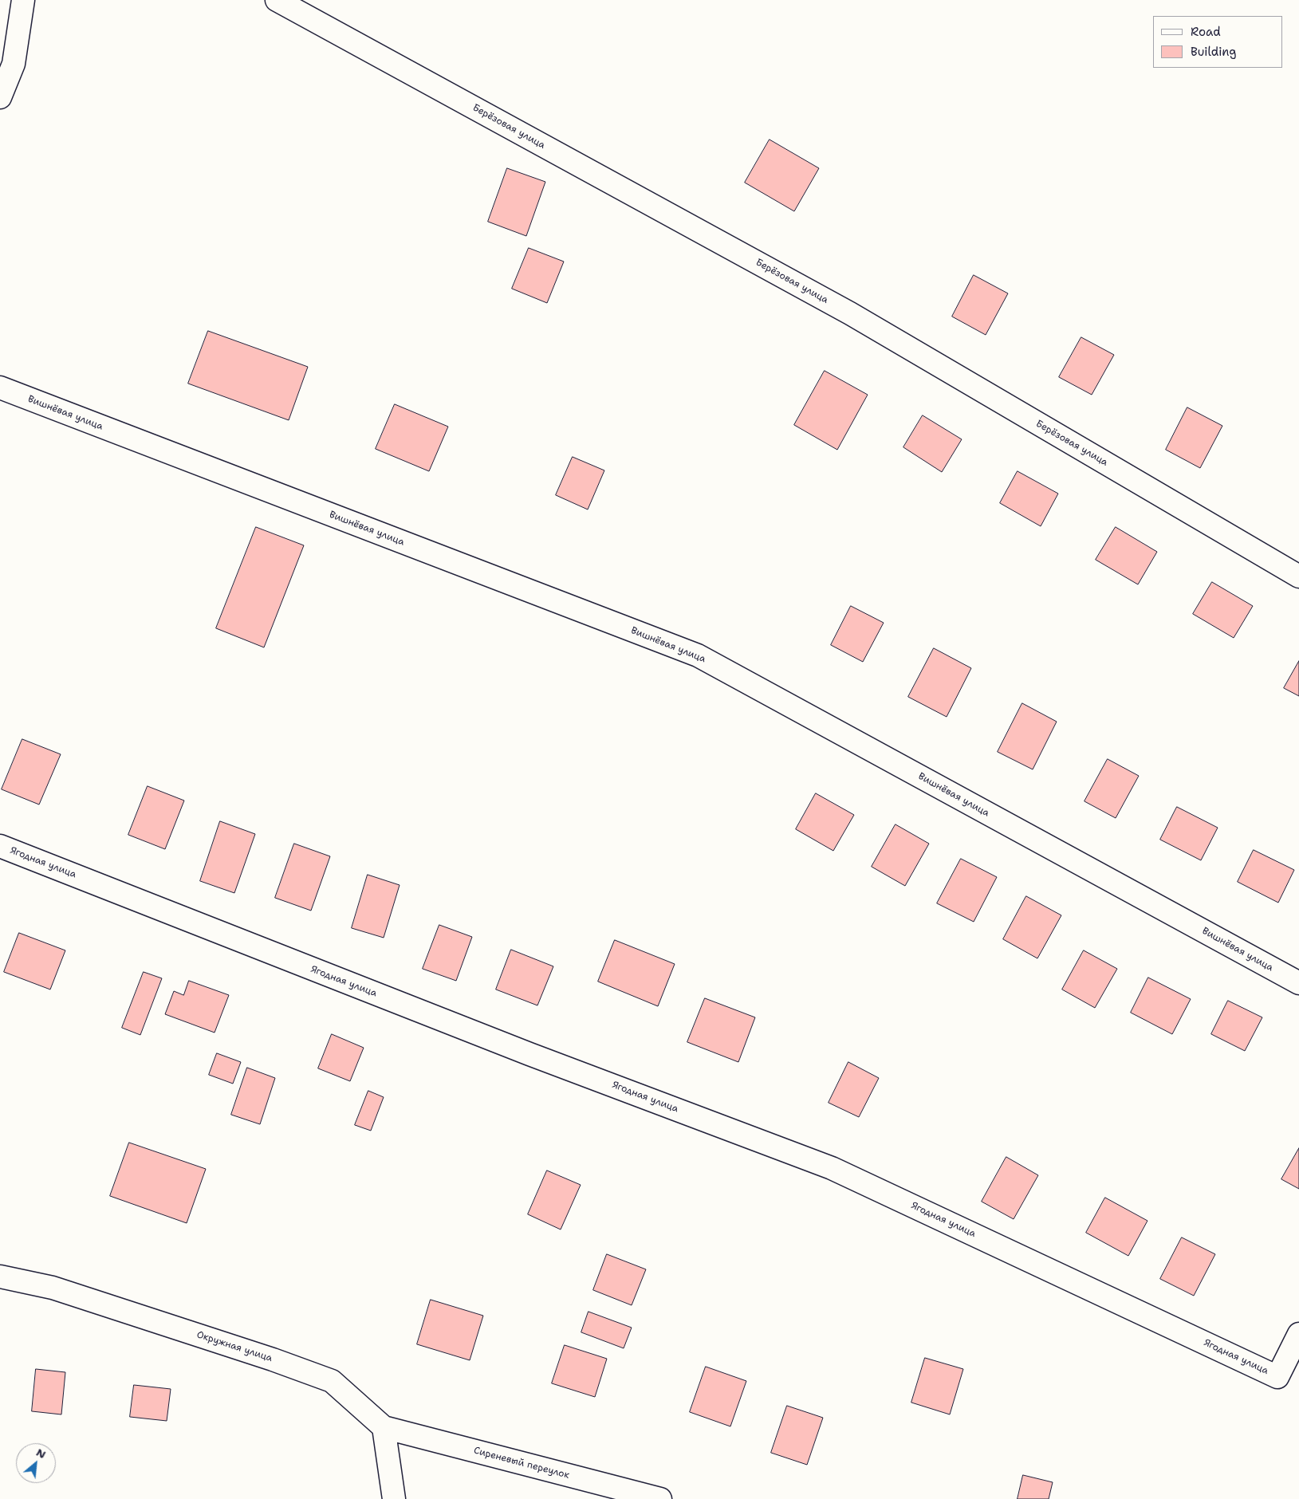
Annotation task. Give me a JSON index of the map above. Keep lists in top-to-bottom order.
{
  "streets": {
    "street": [
      "Берёзовая улица",
      "Вишнёвая улица",
      "Ягодная улица",
      "Окружная улица",
      "Сиреневый переулок"
    ]
  },
  "crossings": [
    ["Окружная улица", "Сиреневый переулок"]
  ],
  "legend": ["Road", "Building"],
  "north": "top right"
}
